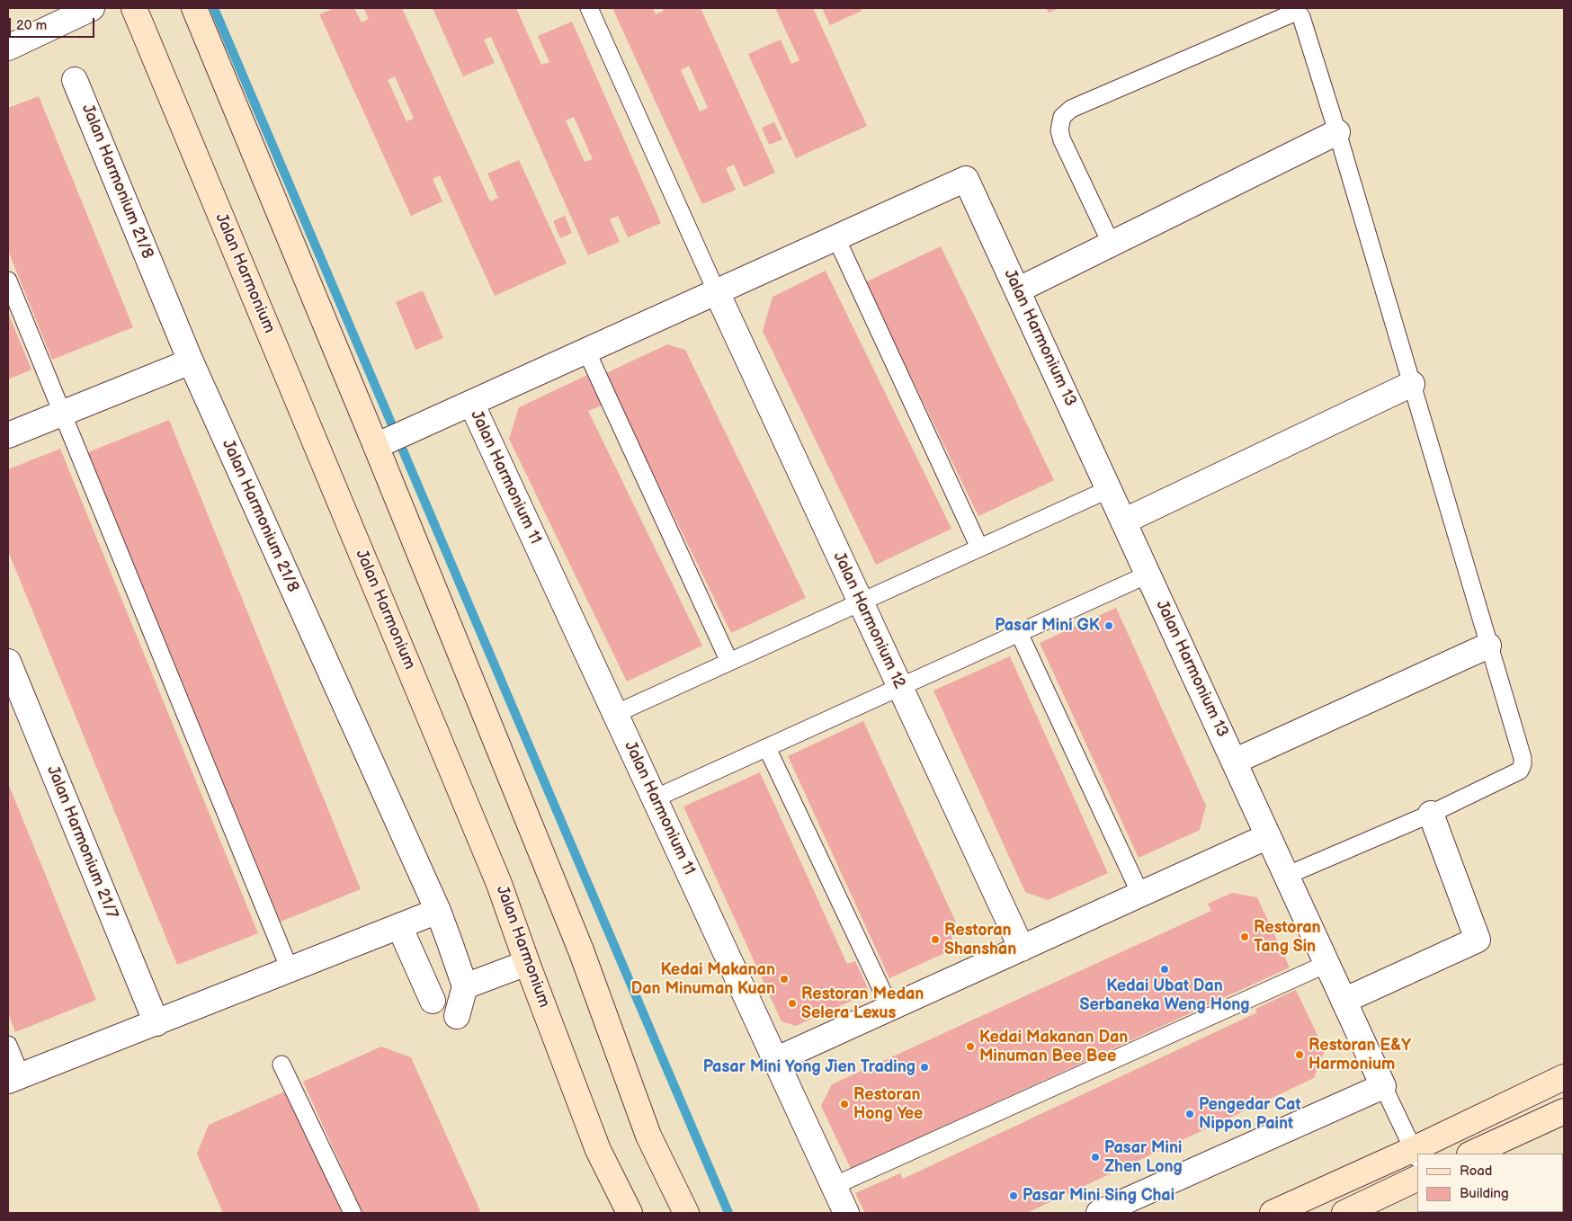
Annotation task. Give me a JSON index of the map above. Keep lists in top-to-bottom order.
{
  "streets": {
    "main road": ["Jalan Harmonium"],
    "street": [
      "Jalan Harmonium 21/8",
      "Jalan Harmonium 13",
      "Jalan Harmonium 11",
      "Jalan Harmonium 12",
      "Jalan Harmonium 21/7"
    ]
  },
  "places": [
    "Pasar Mini GK",
    "Restoran Tang Sin",
    "Restoran Shanshan",
    "Kedai Ubat Dan Serbaneka Weng Hong",
    "Kedai Makanan Dan Minuman Kuan",
    "Restoran Medan Selera Lexus",
    "Kedai Makanan Dan Minuman Bee Bee",
    "Restoran E&Y Harmonium",
    "Pasar Mini Yong Jien Trading",
    "Restoran Hong Yee",
    "Pengedar Cat Nippon Paint",
    "Pasar Mini Zhen Long",
    "Pasar Mini Sing Chai"
  ],
  "legend": ["Road", "Building"],
  "scale_bar": "20 m"
}
